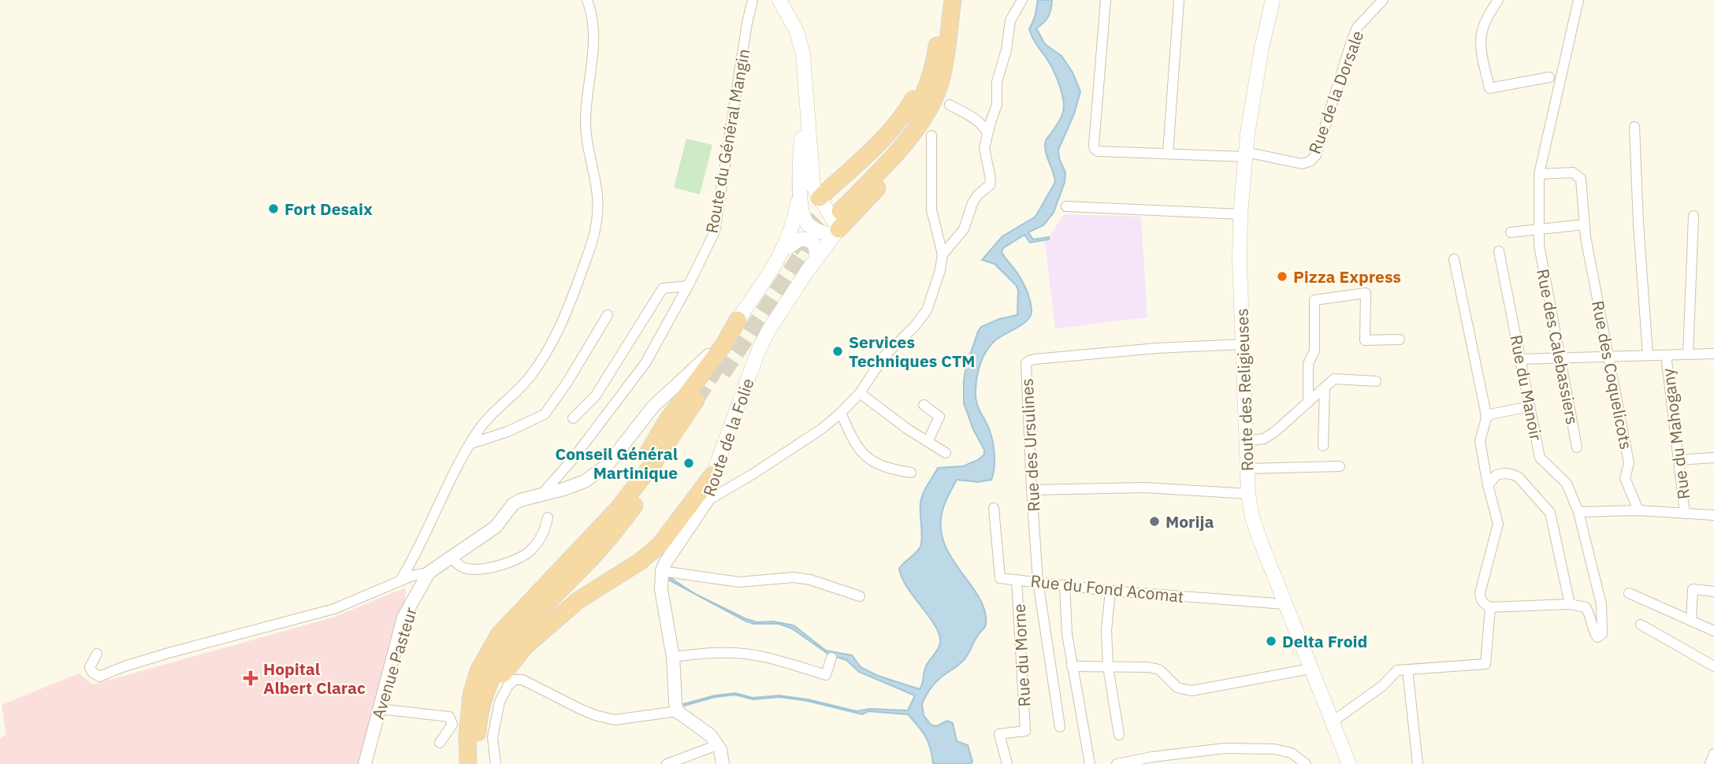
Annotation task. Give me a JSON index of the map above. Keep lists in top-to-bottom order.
{
  "streets": {
    "main road": ["Route des Religieuses", "Route de la Folie"],
    "street": [
      "Rue de la Dorsale",
      "Route du Général Mangin",
      "Rue des Calebassiers",
      "Rue des Coquelicots",
      "Rue du Manoir",
      "Rue du Mahogany",
      "Rue des Ursulines",
      "Rue du Fond Acomat",
      "Rue du Morne",
      "Avenue Pasteur"
    ]
  },
  "crossings": [
    ["Rue de la Dorsale", "Route des Religieuses"],
    ["Route du Général Mangin", "Avenue Pasteur"],
    ["Rue des Calebassiers", "Rue des Coquelicots"],
    ["Route des Religieuses", "Rue des Ursulines"],
    ["Route des Religieuses", "Rue du Fond Acomat"],
    ["Rue des Ursulines", "Rue du Fond Acomat"],
    ["Rue du Fond Acomat", "Rue du Morne"]
  ],
  "places": {
    "other": [
      "Fort Desaix",
      "Pizza Express",
      "Services Techniques CTM",
      "Conseil Général Martinique",
      "Morija",
      "Delta Froid"
    ],
    "health": ["Hopital Albert Clarac"]
  }
}
